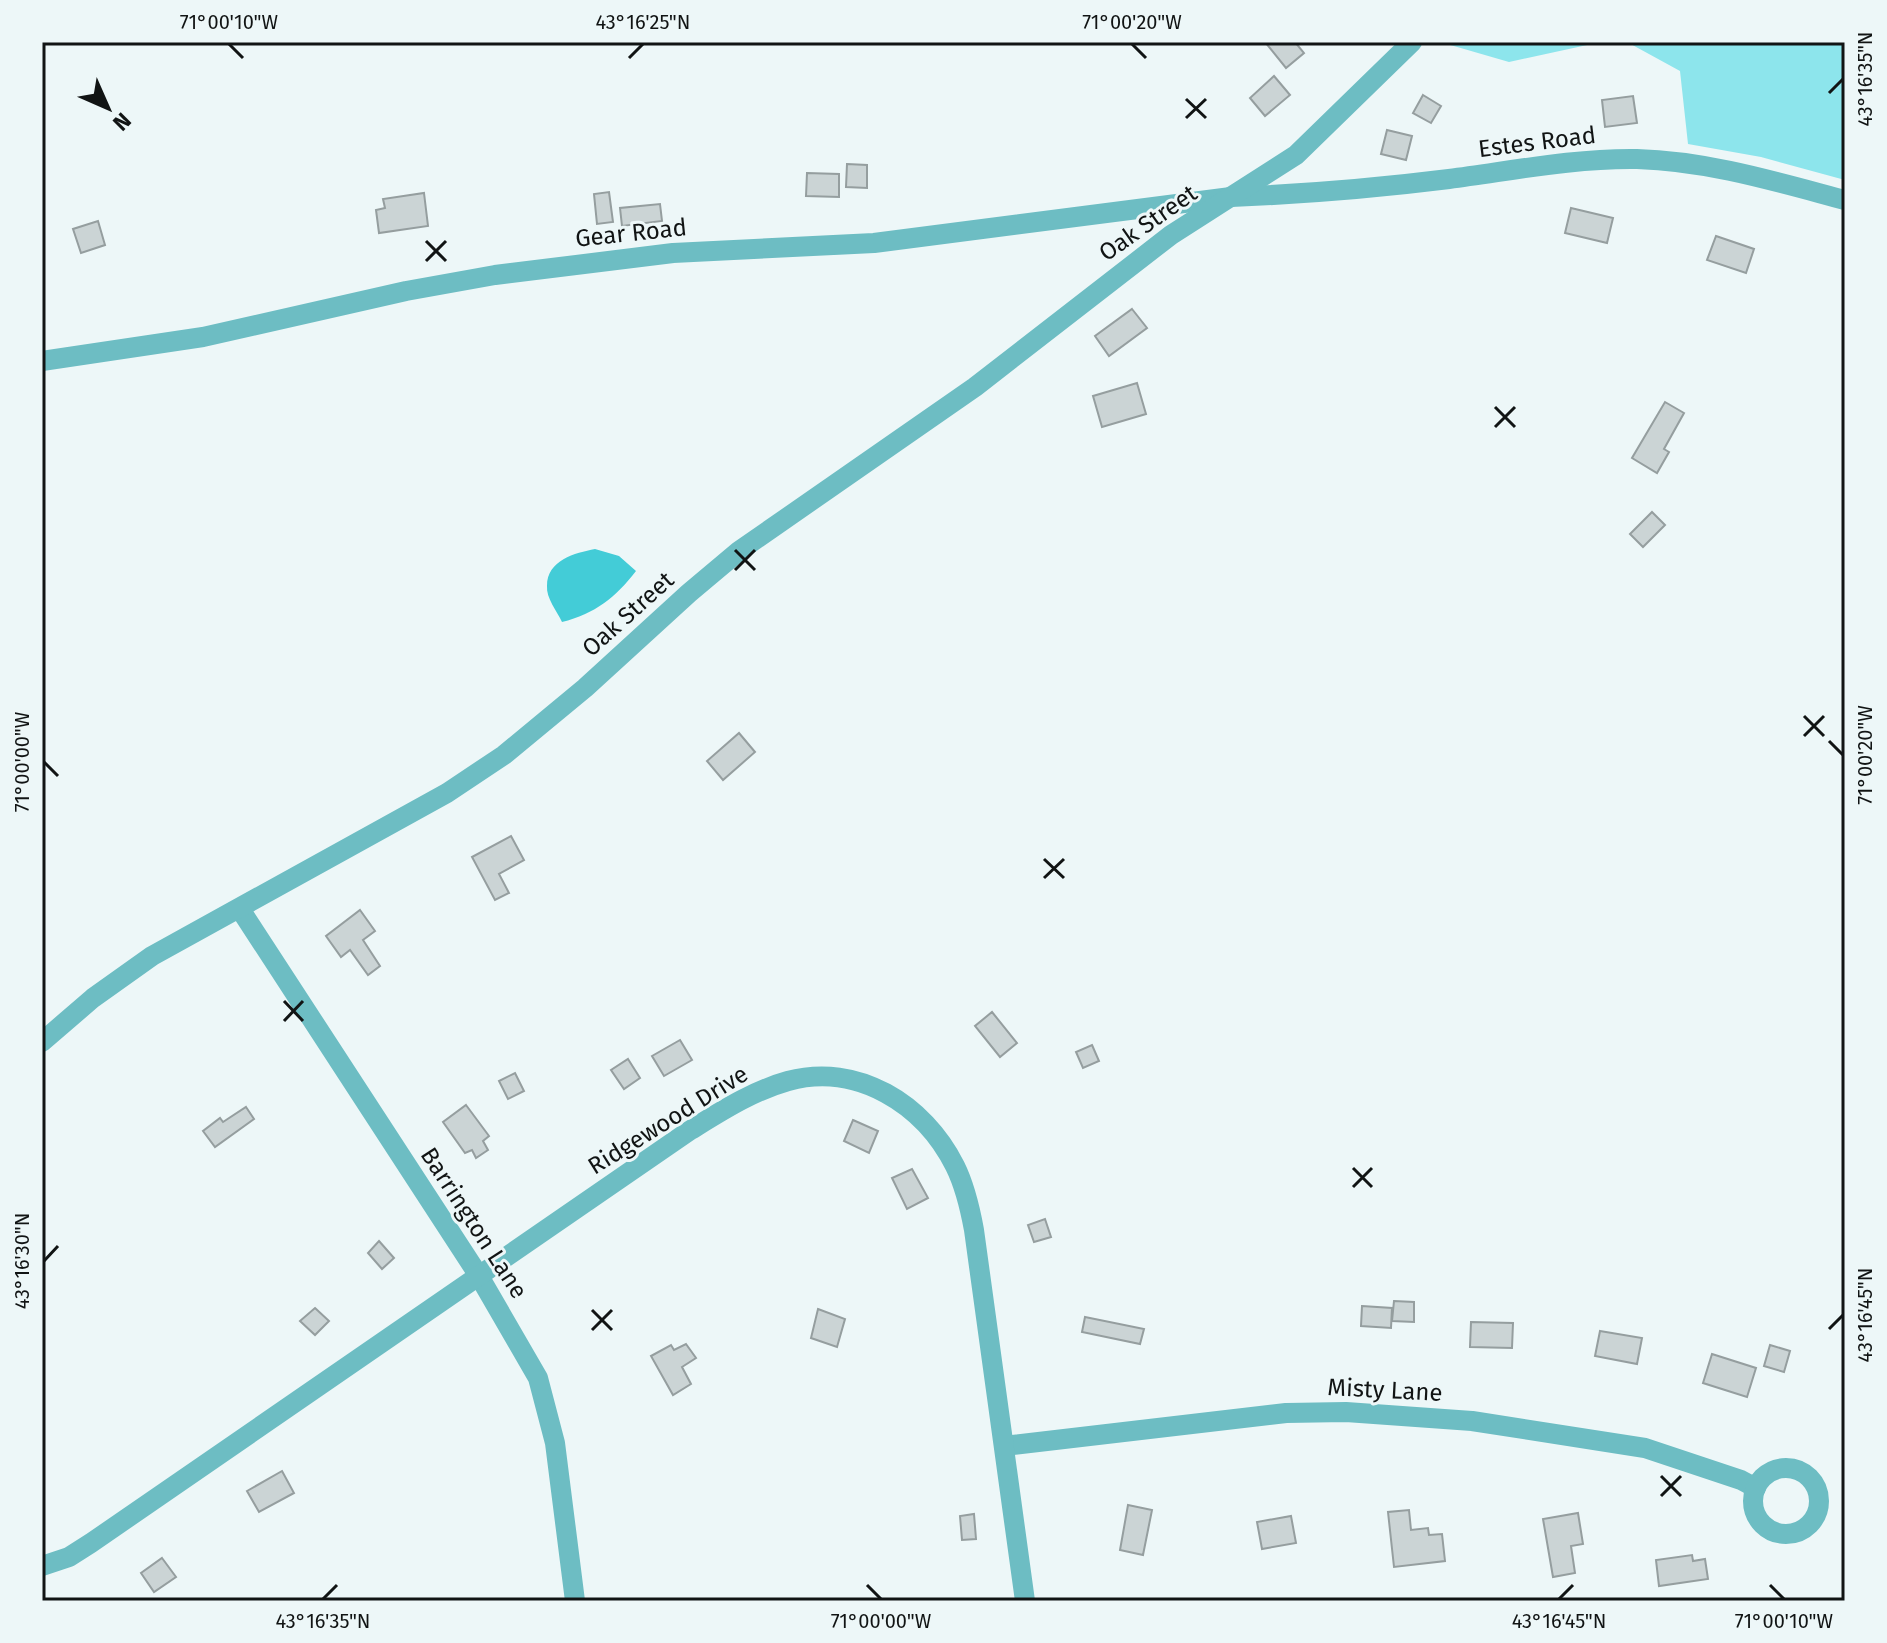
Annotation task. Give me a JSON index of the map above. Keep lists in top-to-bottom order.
{
  "streets": {
    "street": [
      "Estes Road",
      "Oak Street",
      "Gear Road",
      "Ridgewood Drive",
      "Barrington Lane",
      "Misty Lane"
    ]
  },
  "crossings": [
    ["Estes Road", "Oak Street"],
    ["Estes Road", "Gear Road"],
    ["Oak Street", "Gear Road"],
    ["Oak Street", "Barrington Lane"],
    ["Ridgewood Drive", "Barrington Lane"],
    ["Ridgewood Drive", "Misty Lane"]
  ],
  "north": "bottom right",
  "coordinates": [
    "71°00'10\"W",
    "43°16'25\"N",
    "71°00'20\"W",
    "43°16'35\"N",
    "71°00'00\"W",
    "43°16'30\"N",
    "43°16'45\"N"
  ]
}
